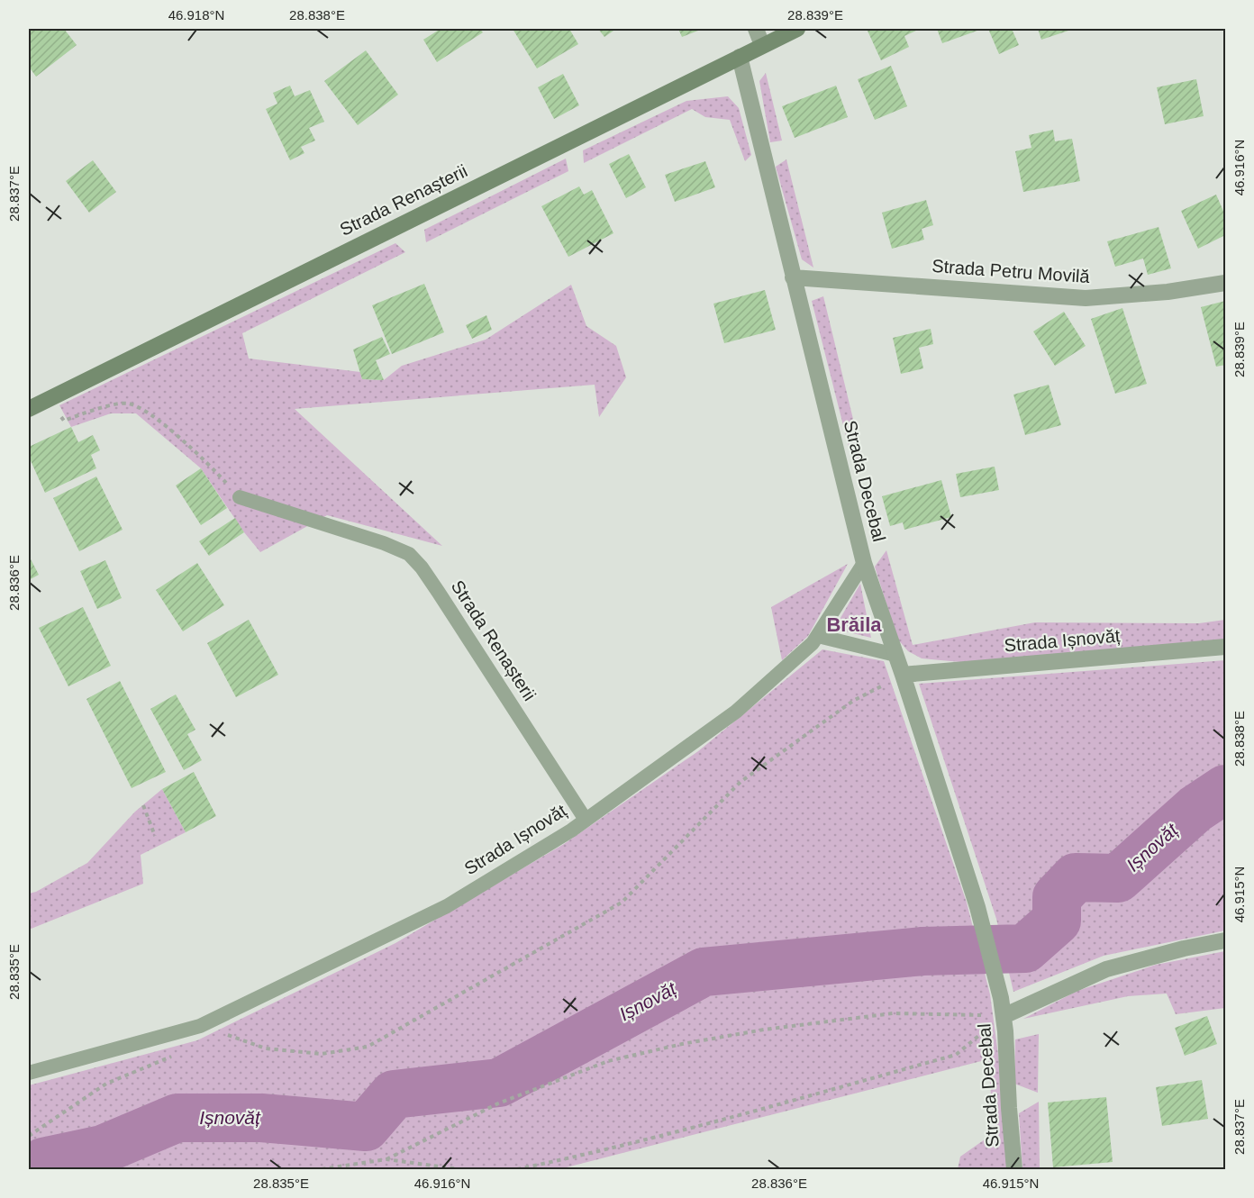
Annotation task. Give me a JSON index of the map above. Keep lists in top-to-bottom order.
{
  "streets": {
    "main road": ["Strada Renașterii"],
    "street": ["Strada Petru Movilă", "Strada Decebal", "Strada Ișnovăț"]
  },
  "crossings": [
    ["Strada Renașterii", "Strada Decebal"],
    ["Strada Renașterii", "Strada Ișnovăț"],
    ["Strada Petru Movilă", "Strada Decebal"],
    ["Strada Decebal", "Strada Ișnovăț"]
  ],
  "districts": ["Brăila"],
  "water": ["Ișnovăț"],
  "coordinates": [
    "46.918°N",
    "28.838°E",
    "28.839°E",
    "46.916°N",
    "28.837°E",
    "28.836°E",
    "46.915°N",
    "28.835°E"
  ]
}
